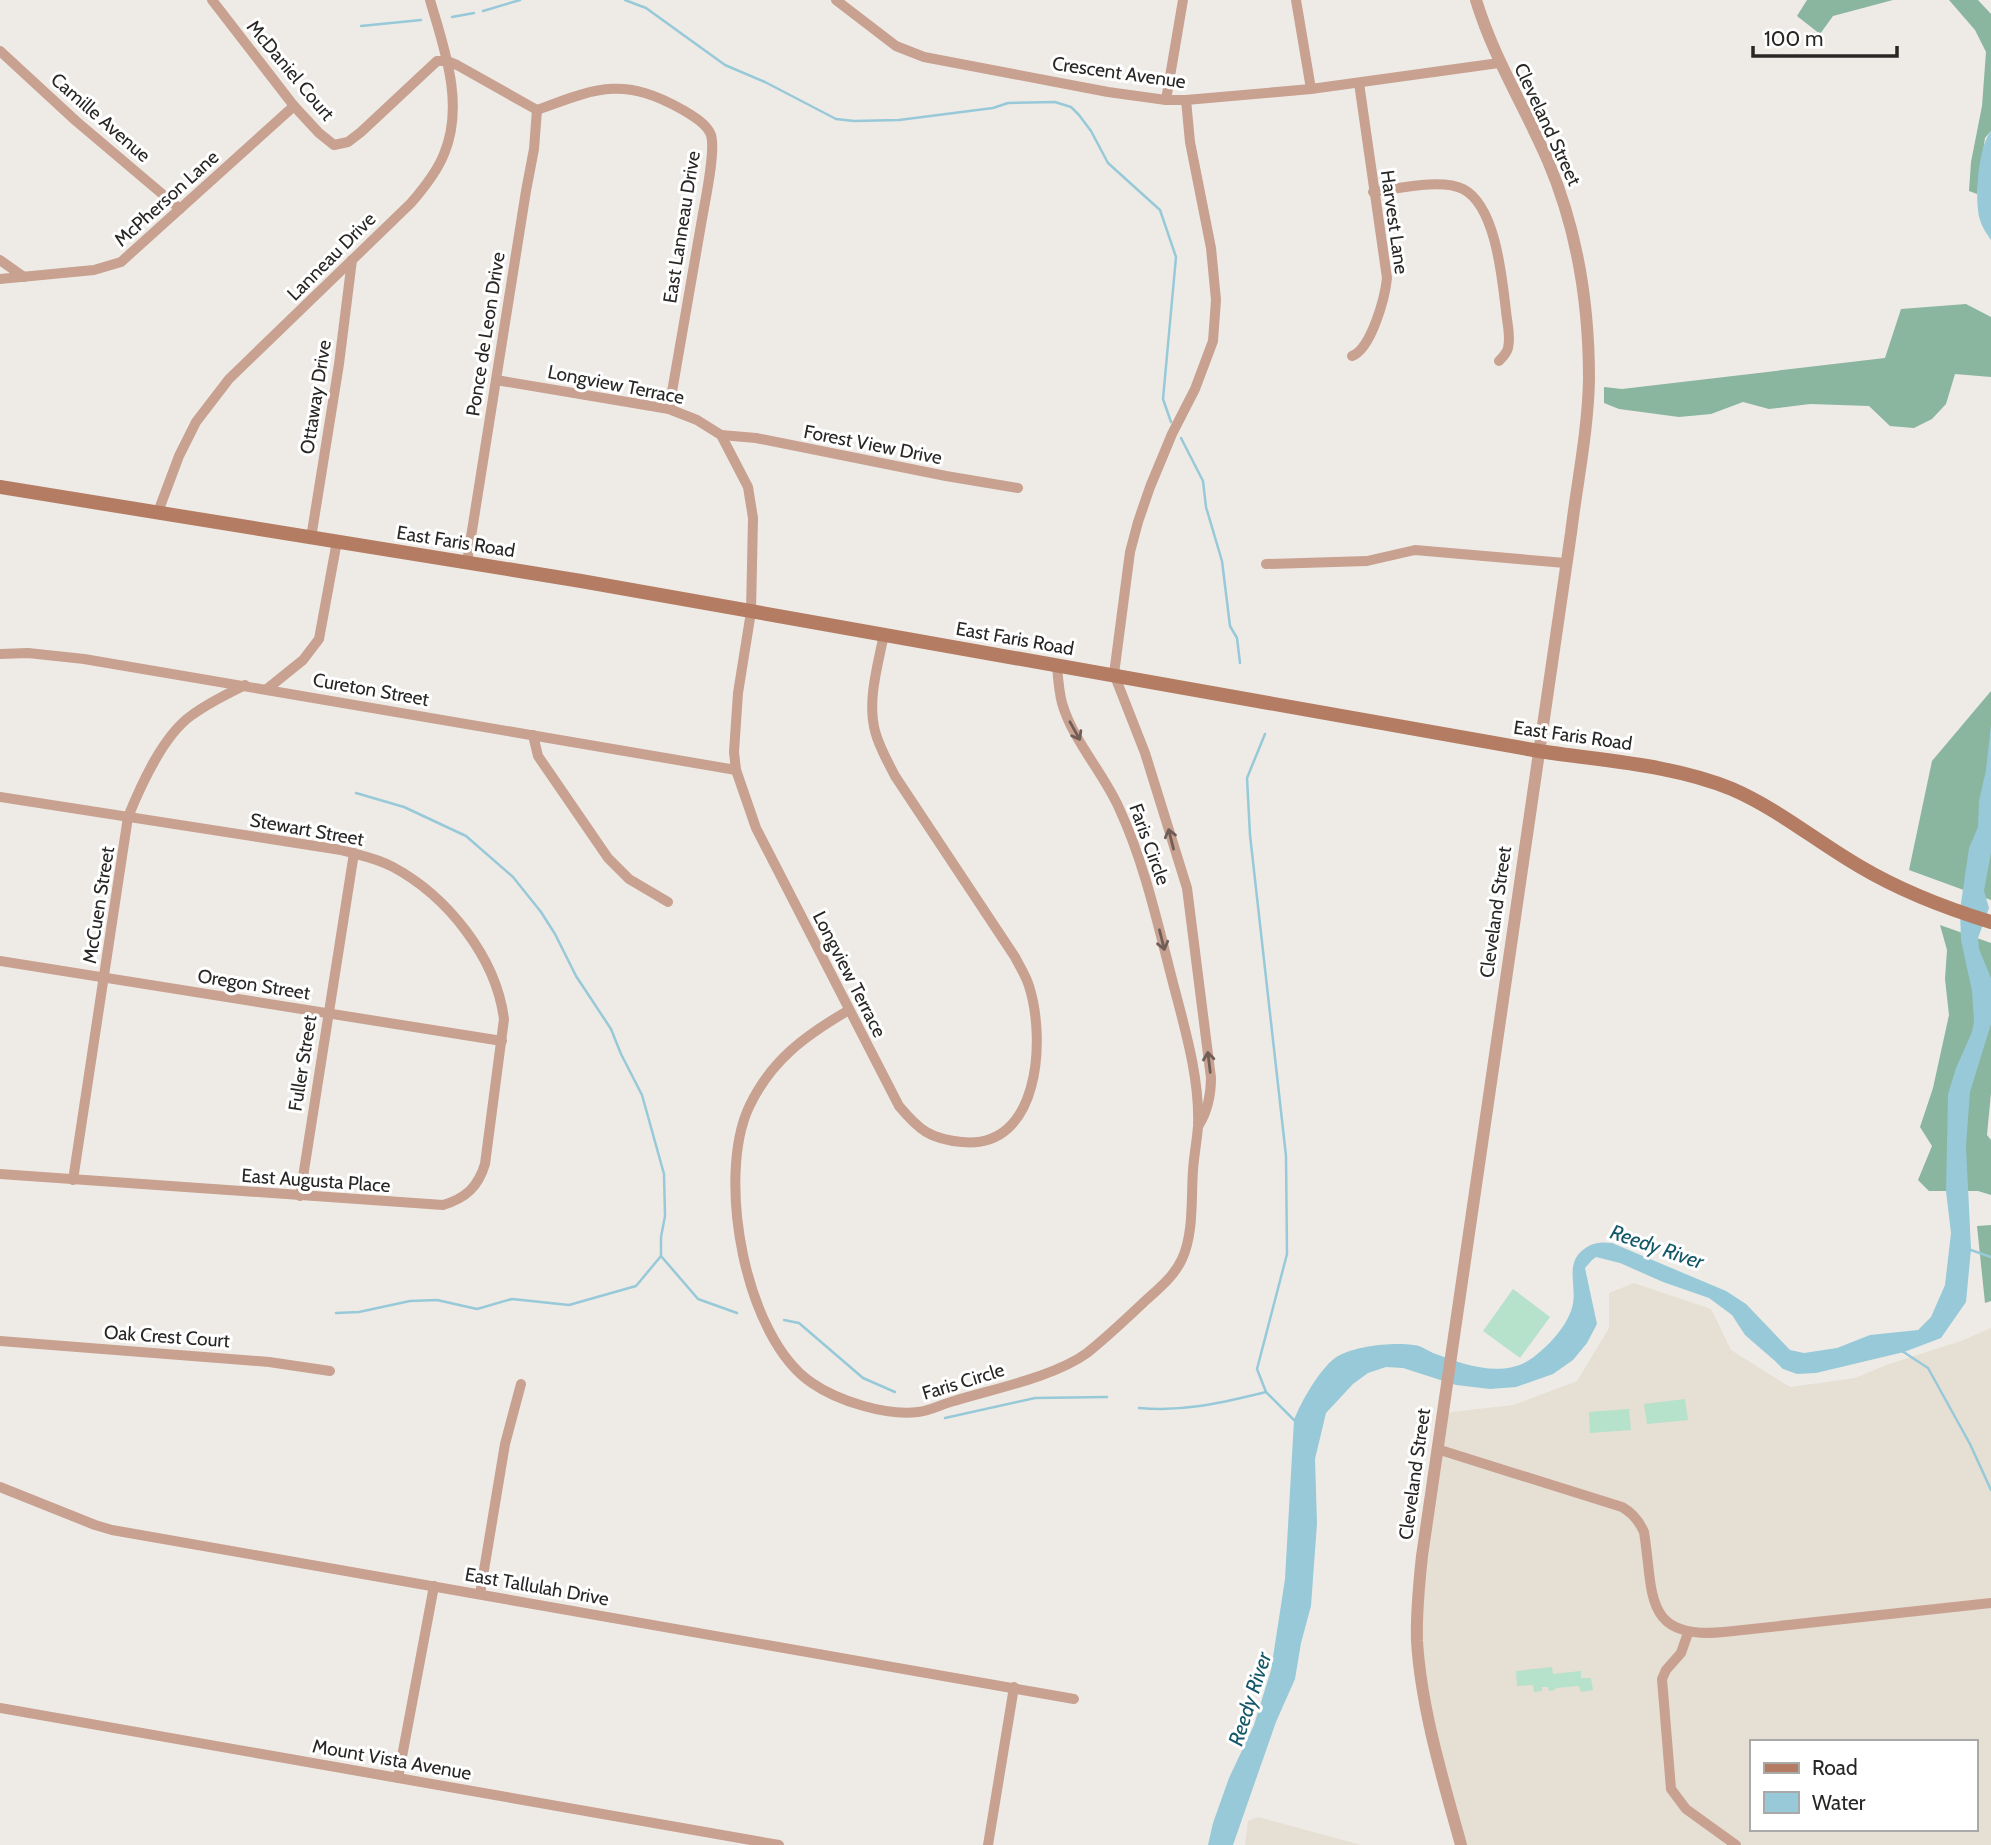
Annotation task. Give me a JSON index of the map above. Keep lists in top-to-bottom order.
{
  "streets": {
    "main road": ["East Faris Road"],
    "street": [
      "McDaniel Court",
      "Crescent Avenue",
      "Camille Avenue",
      "Cleveland Street",
      "McPherson Lane",
      "Harvest Lane",
      "East Lanneau Drive",
      "Lanneau Drive",
      "Ponce de Leon Drive",
      "Longview Terrace",
      "Ottaway Drive",
      "Forest View Drive",
      "Cureton Street",
      "Stewart Street",
      "Faris Circle",
      "McCuen Street",
      "Oregon Street",
      "Fuller Street",
      "East Augusta Place",
      "Oak Crest Court",
      "East Tallulah Drive",
      "Mount Vista Avenue"
    ]
  },
  "crossings": [
    ["McDaniel Court", "McPherson Lane"],
    ["McDaniel Court", "Lanneau Drive"],
    ["Crescent Avenue", "Cleveland Street"],
    ["Crescent Avenue", "Harvest Lane"],
    ["Camille Avenue", "McPherson Lane"],
    ["Cleveland Street", "East Faris Road"],
    ["East Lanneau Drive", "Ponce de Leon Drive"],
    ["East Lanneau Drive", "Longview Terrace"],
    ["Lanneau Drive", "Ottaway Drive"],
    ["Lanneau Drive", "East Faris Road"],
    ["Ponce de Leon Drive", "Longview Terrace"],
    ["Ponce de Leon Drive", "East Faris Road"],
    ["Longview Terrace", "Forest View Drive"],
    ["Longview Terrace", "East Faris Road"],
    ["Longview Terrace", "Cureton Street"],
    ["Longview Terrace", "Faris Circle"],
    ["Ottaway Drive", "East Faris Road"],
    ["East Faris Road", "Faris Circle"],
    ["Cureton Street", "McCuen Street"],
    ["Stewart Street", "McCuen Street"],
    ["Stewart Street", "Oregon Street"],
    ["Stewart Street", "Fuller Street"],
    ["Stewart Street", "East Augusta Place"],
    ["McCuen Street", "Oregon Street"],
    ["McCuen Street", "East Augusta Place"],
    ["Oregon Street", "Fuller Street"],
    ["Oregon Street", "East Augusta Place"],
    ["Fuller Street", "East Augusta Place"]
  ],
  "water": ["Reedy River"],
  "legend": ["Road", "Water"],
  "scale_bar": "100 m"
}
